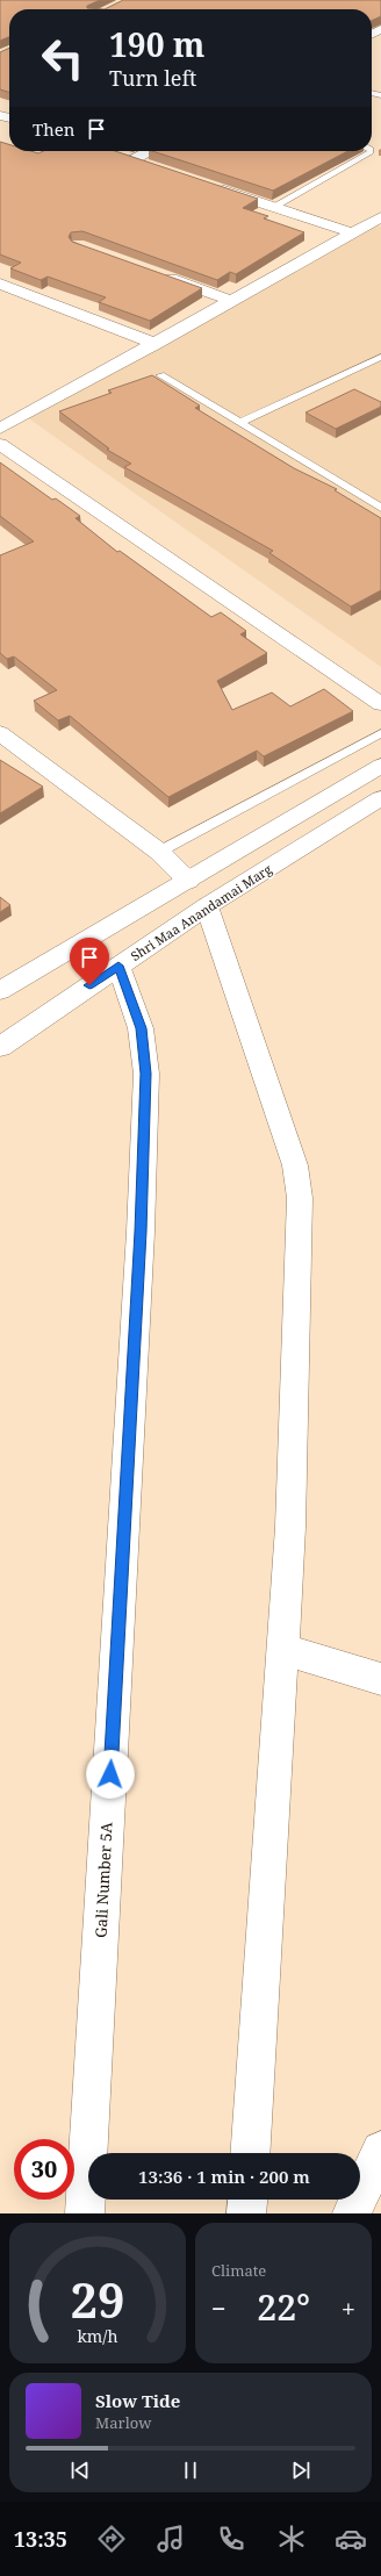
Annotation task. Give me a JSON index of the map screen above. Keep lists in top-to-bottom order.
{
  "streets": {
    "street": ["Shri Maa Anandamai Marg", "Gali Number 5A"]
  },
  "crossings": [
    ["Shri Maa Anandamai Marg", "Gali Number 5A"]
  ],
  "page": {
    "turn": ["190 m", "Turn left"],
    "then": "Then",
    "limit": "30",
    "trip": "13:36 · 1 min · 200 m",
    "tile": "Climate",
    "heat": ["−", "22°", "+"],
    "song": ["Slow Tide", "Marlow"],
    "tabs": "13:35",
    "gauge": ["29", "km/h"]
  }
}
